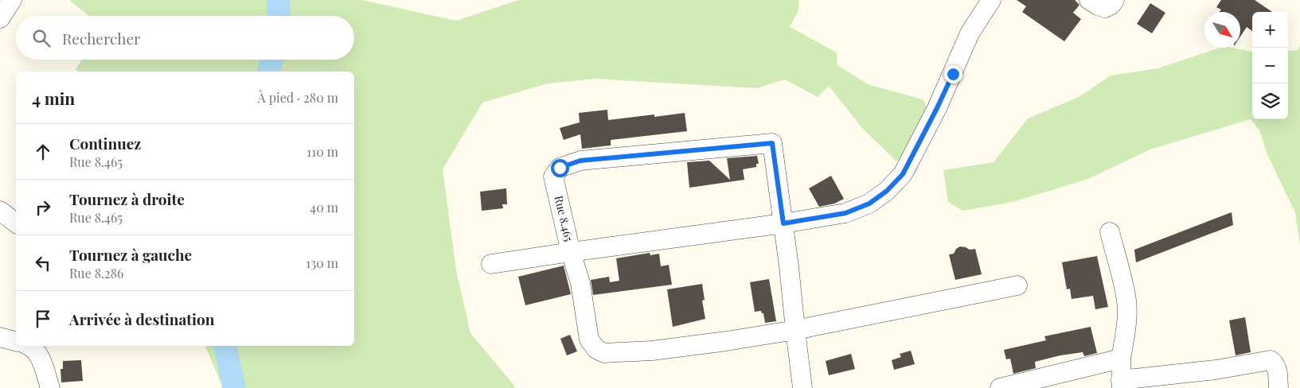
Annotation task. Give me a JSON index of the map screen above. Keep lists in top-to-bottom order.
{
  "streets": {
    "street": ["Rue 8.465"]
  },
  "north": "bottom right",
  "page": {
    "map_buttons": ["+", "−"],
    "search": "Rechercher",
    "heading": ["4 min", "À pied · 280 m"],
    "list": [
      ["Continuez", "Rue 8.465", "110 m"],
      ["Tournez à droite", "Rue 8.465", "40 m"],
      ["Tournez à gauche", "Rue 8.286", "130 m"],
      "Arrivée à destination"
    ]
  }
}
